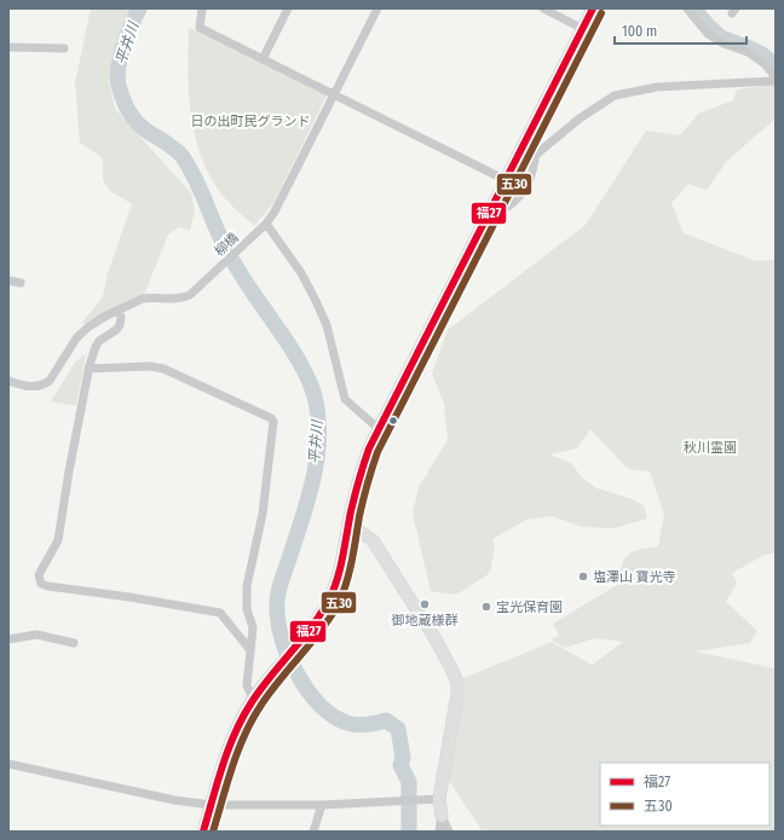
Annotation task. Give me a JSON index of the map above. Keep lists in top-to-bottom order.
{
  "streets": {
    "street": ["柳橋"]
  },
  "water": ["平井川"],
  "parks": ["日の出町民グランド", "秋川霊園"],
  "places": ["塩澤山 寶光寺", "御地蔵様群", "宝光保育園"],
  "lines": ["transit line 福27", "transit line 五30"],
  "legend": ["福27", "五30"],
  "scale_bar": "100 m"
}
